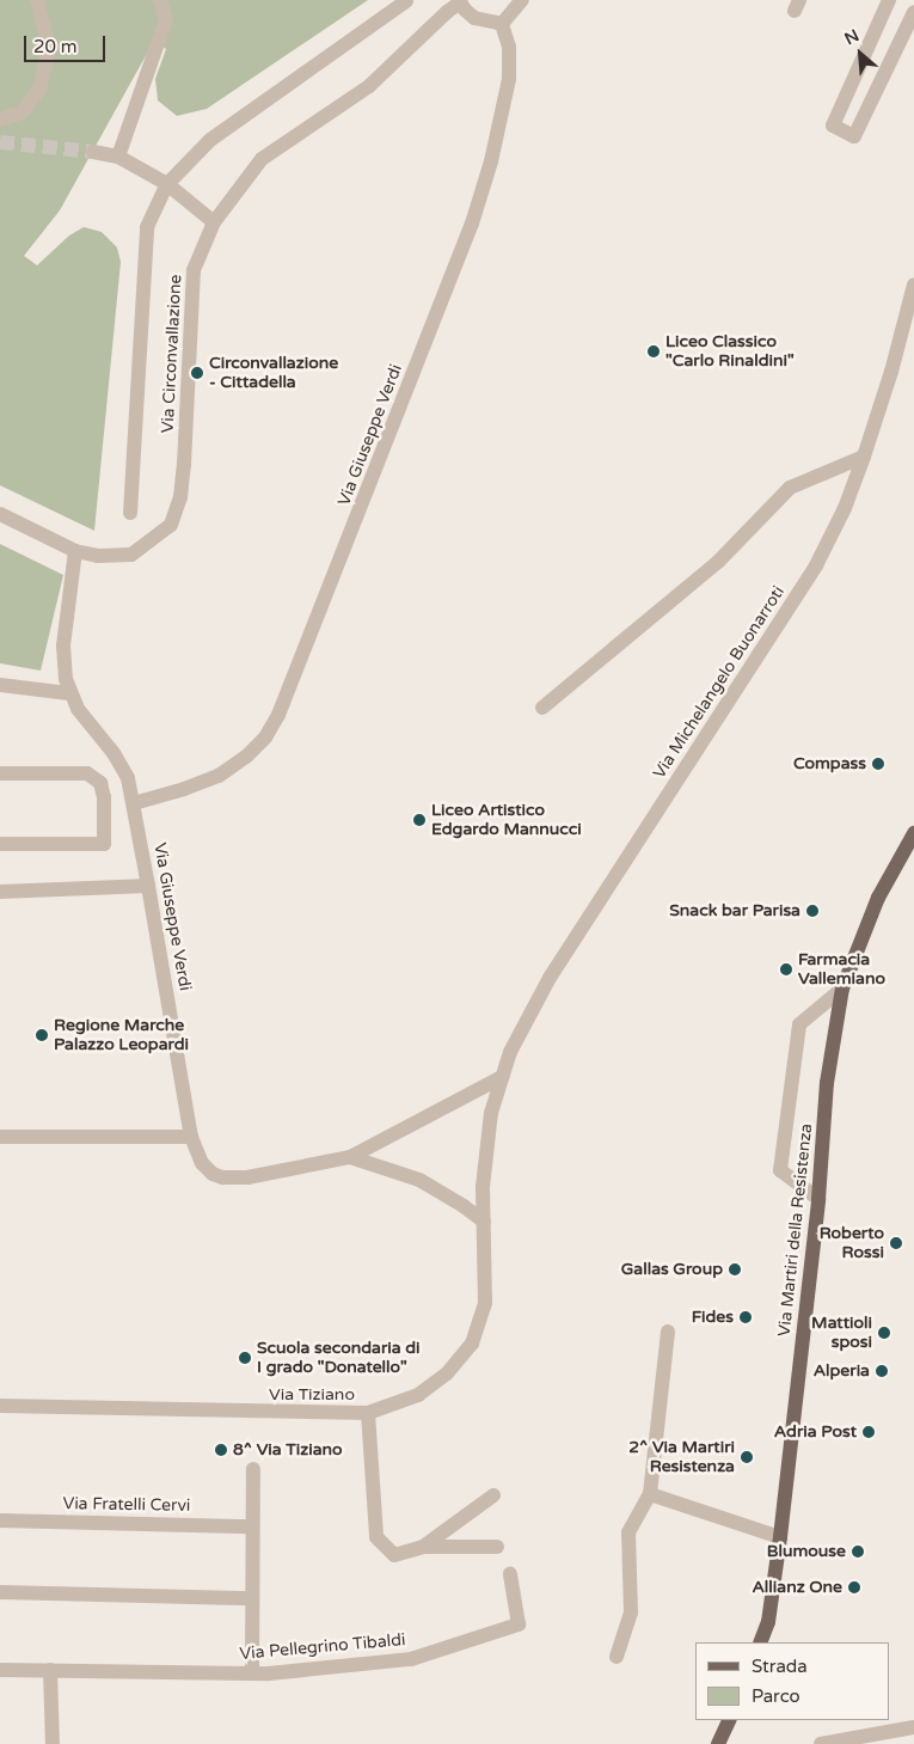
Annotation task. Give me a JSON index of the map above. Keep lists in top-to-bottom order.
{
  "streets": {
    "main road": ["Via Martiri della Resistenza"],
    "street": [
      "Via Circonvallazione",
      "Via Giuseppe Verdi",
      "Via Michelangelo Buonarroti",
      "Via Tiziano",
      "Via Fratelli Cervi",
      "Via Pellegrino Tibaldi"
    ]
  },
  "crossings": [
    ["Via Circonvallazione", "Via Giuseppe Verdi"],
    ["Via Giuseppe Verdi", "Via Michelangelo Buonarroti"],
    ["Via Giuseppe Verdi", "Via Tiziano"],
    ["Via Michelangelo Buonarroti", "Via Tiziano"]
  ],
  "places": [
    "Liceo Classico \"Carlo Rinaldini\"",
    "Circonvallazione - Cittadella",
    "Compass",
    "Liceo Artistico Edgardo Mannucci",
    "Snack bar Parisa",
    "Farmacia Vallemiano",
    "Regione Marche Palazzo Leopardi",
    "Roberto Rossi",
    "Gallas Group",
    "Fides",
    "Mattioli sposi",
    "Scuola secondaria di I grado \"Donatello\"",
    "Alperia",
    "Adria Post",
    "8^ Via Tiziano",
    "2^ Via Martiri Resistenza",
    "Blumouse",
    "Allianz One"
  ],
  "legend": ["Strada", "Parco"],
  "scale_bar": "20 m",
  "north": "top left"
}
